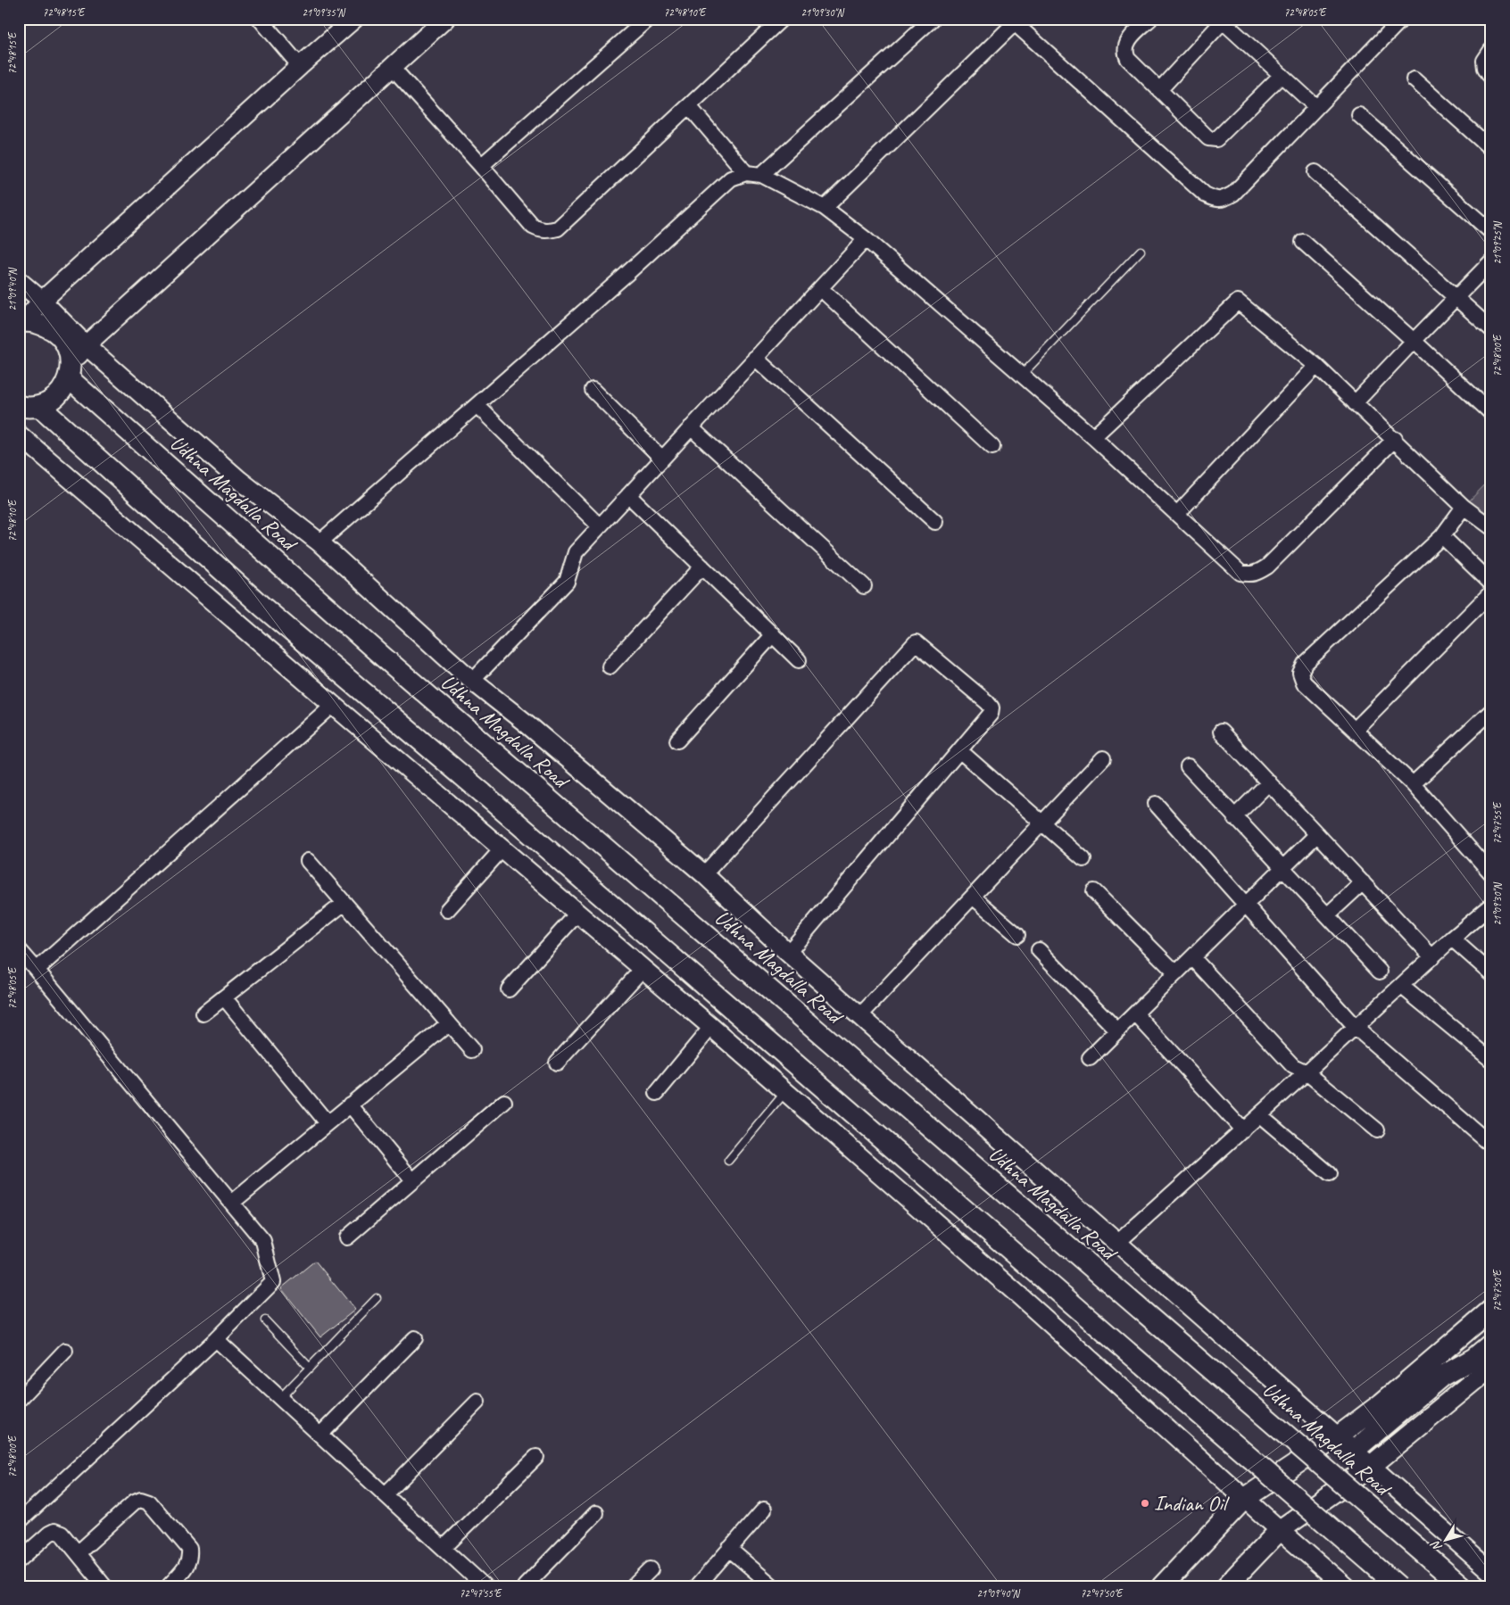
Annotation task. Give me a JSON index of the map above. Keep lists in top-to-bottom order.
{
  "streets": {
    "main road": ["Udhna Magdalla Road"]
  },
  "places": ["Indian Oil"],
  "north": "bottom left",
  "coordinates": [
    "72°48'15\"E",
    "21°09'35\"N",
    "72°48'10\"E",
    "21°09'30\"N",
    "72°48'05\"E",
    "21°09'25\"N",
    "21°09'40\"N",
    "72°48'00\"E",
    "72°47'55\"E",
    "72°47'50\"E"
  ]
}
